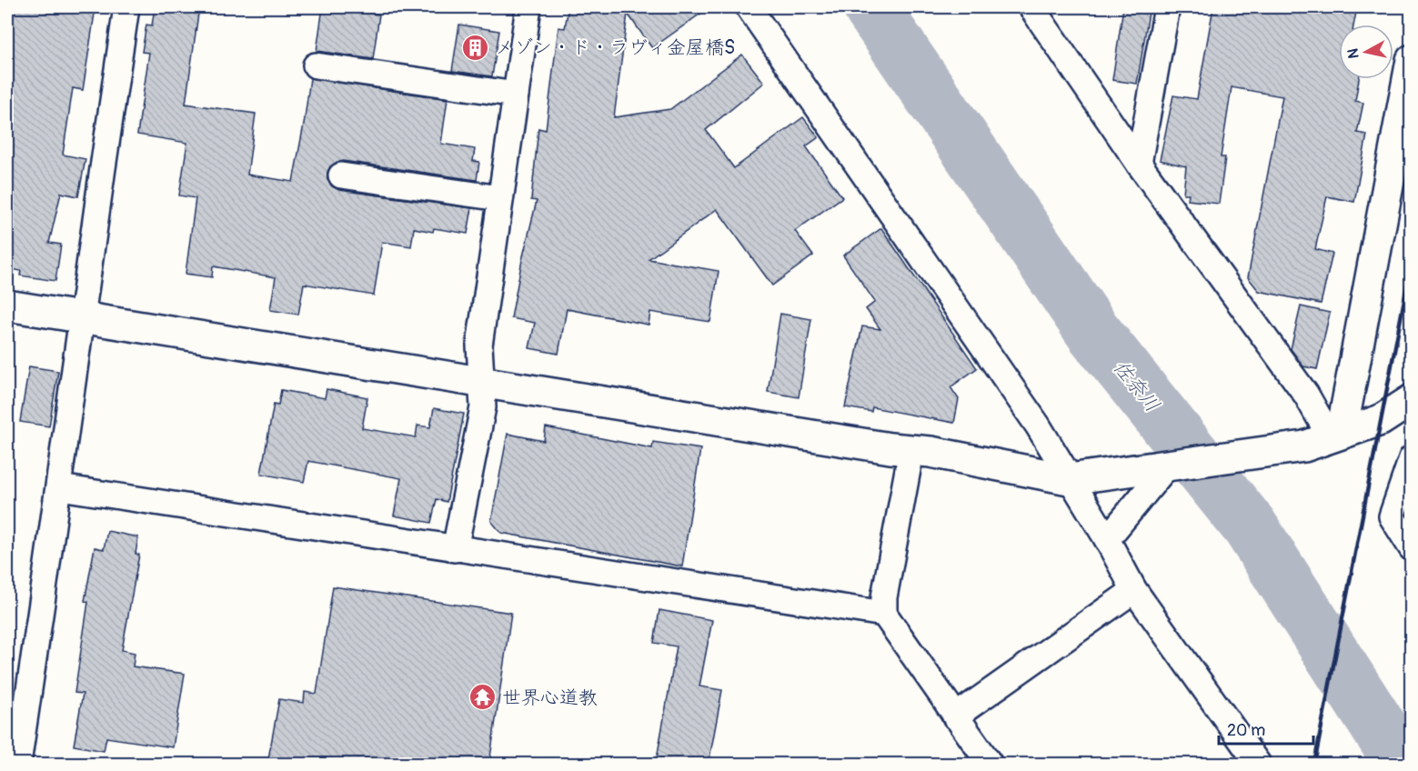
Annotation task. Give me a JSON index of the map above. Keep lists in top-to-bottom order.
{
  "water": ["佐奈川"],
  "places": {
    "building": ["メゾン・ド・ラヴィ金屋橋S"],
    "temple": ["世界心道教"]
  },
  "scale_bar": "20 m",
  "north": "left"
}
